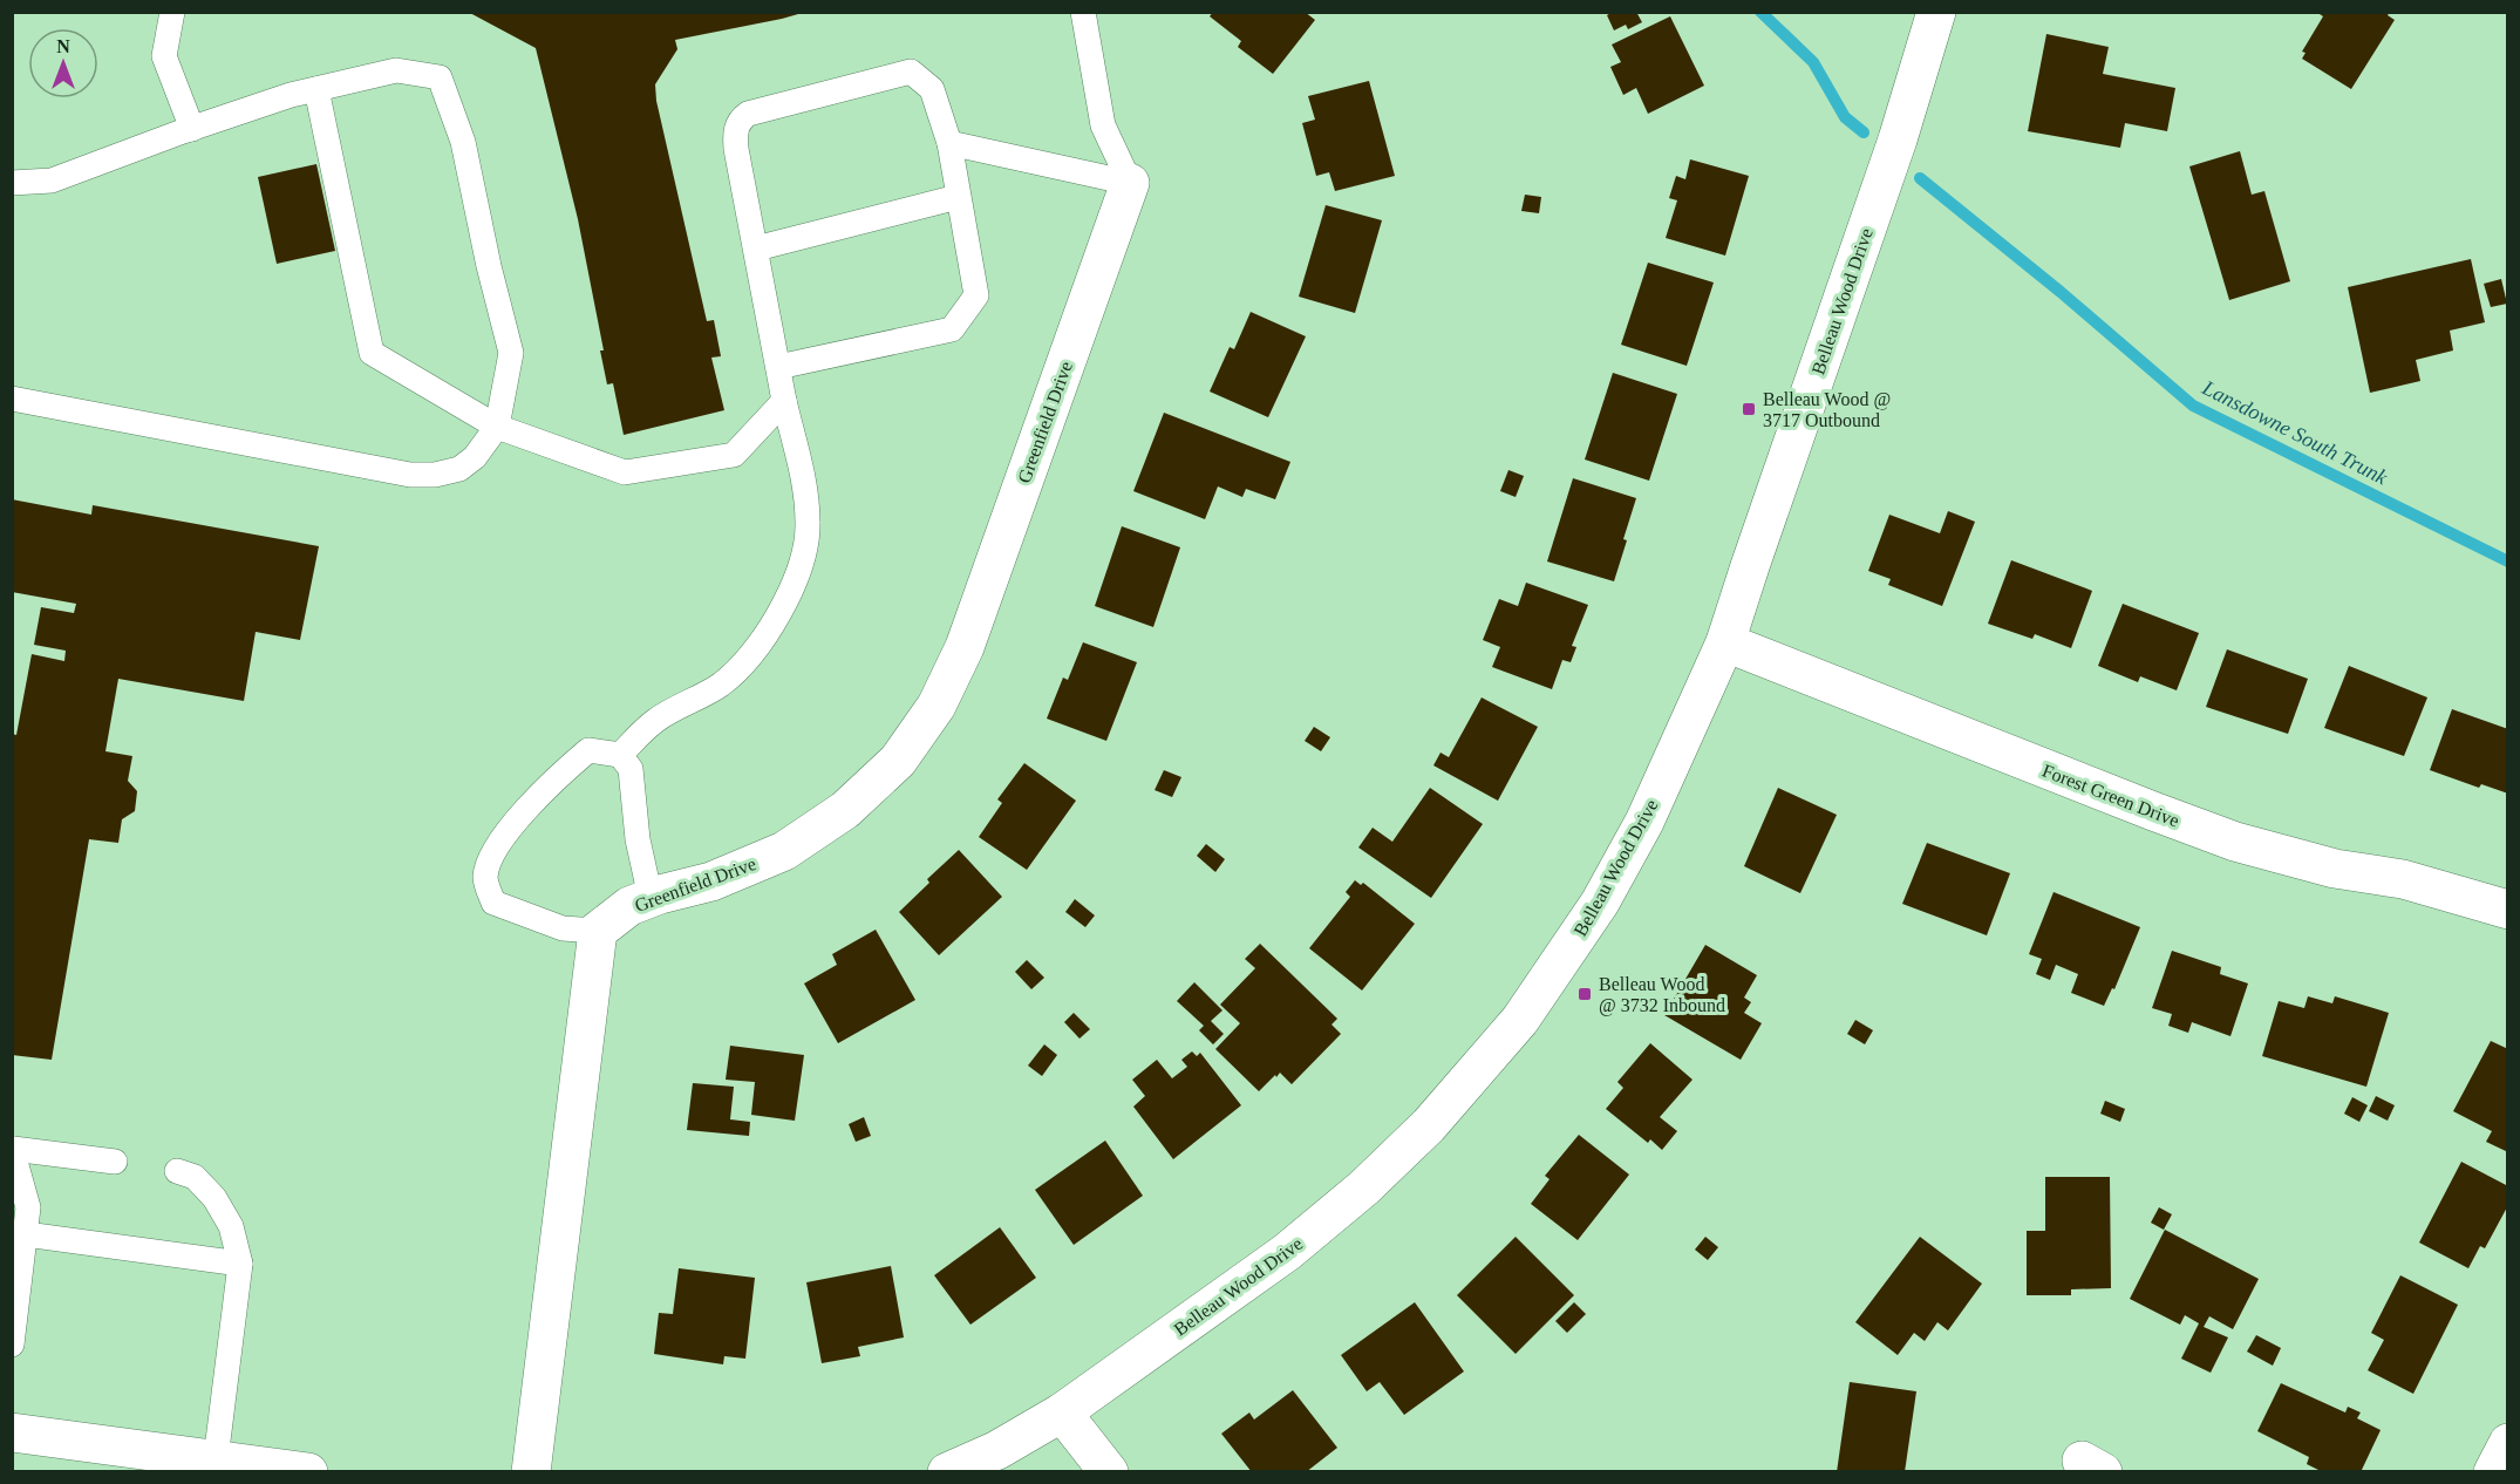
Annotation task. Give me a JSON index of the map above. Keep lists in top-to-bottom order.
{
  "streets": {
    "street": ["Belleau Wood Drive", "Greenfield Drive", "Forest Green Drive"]
  },
  "crossings": [
    ["Belleau Wood Drive", "Forest Green Drive"]
  ],
  "water": ["Lansdowne South Trunk"],
  "places": {
    "transit": ["Belleau Wood @ 3717 Outbound", "Belleau Wood @ 3732 Inbound"]
  },
  "north": "top"
}
